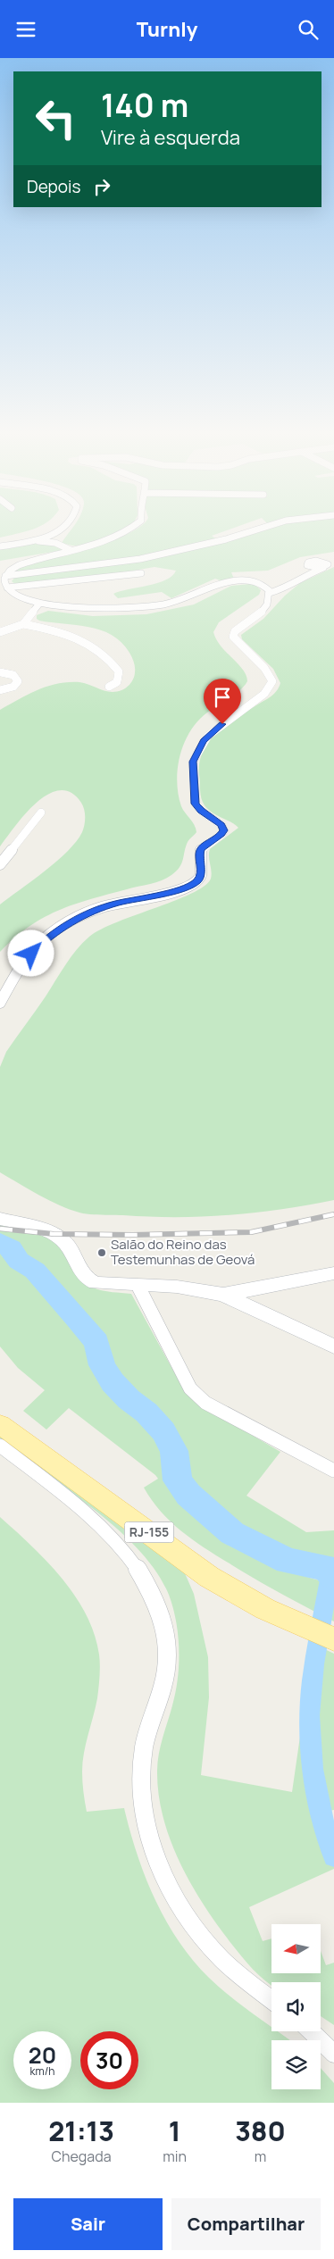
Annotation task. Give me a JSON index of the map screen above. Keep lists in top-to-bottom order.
{
  "streets": {
    "main road": ["RJ-155"]
  },
  "places": ["Salão do Reino das Testemunhas de Geová"],
  "north": "left",
  "page": {
    "header": "Turnly",
    "turn": ["140 m", "Vire à esquerda"],
    "then": "Depois",
    "speed": "20 km/h",
    "limit": "30",
    "eta": [
      "21:13",
      "Chegada",
      "1",
      "min",
      "380",
      "m"
    ],
    "buttons": ["Sair", "Compartilhar"]
  }
}
